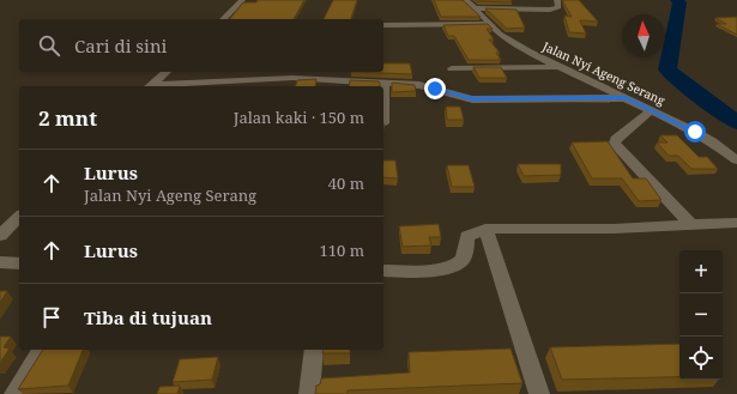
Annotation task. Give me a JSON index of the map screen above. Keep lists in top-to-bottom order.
{
  "streets": {
    "street": ["Jalan Nyi Ageng Serang"]
  },
  "north": "top",
  "page": {
    "search": "Cari di sini",
    "heading": ["2 mnt", "Jalan kaki · 150 m"],
    "list": [
      ["Lurus", "Jalan Nyi Ageng Serang", "40 m"],
      ["Lurus", "110 m"],
      "Tiba di tujuan"
    ],
    "map_buttons": ["+", "−"]
  }
}
